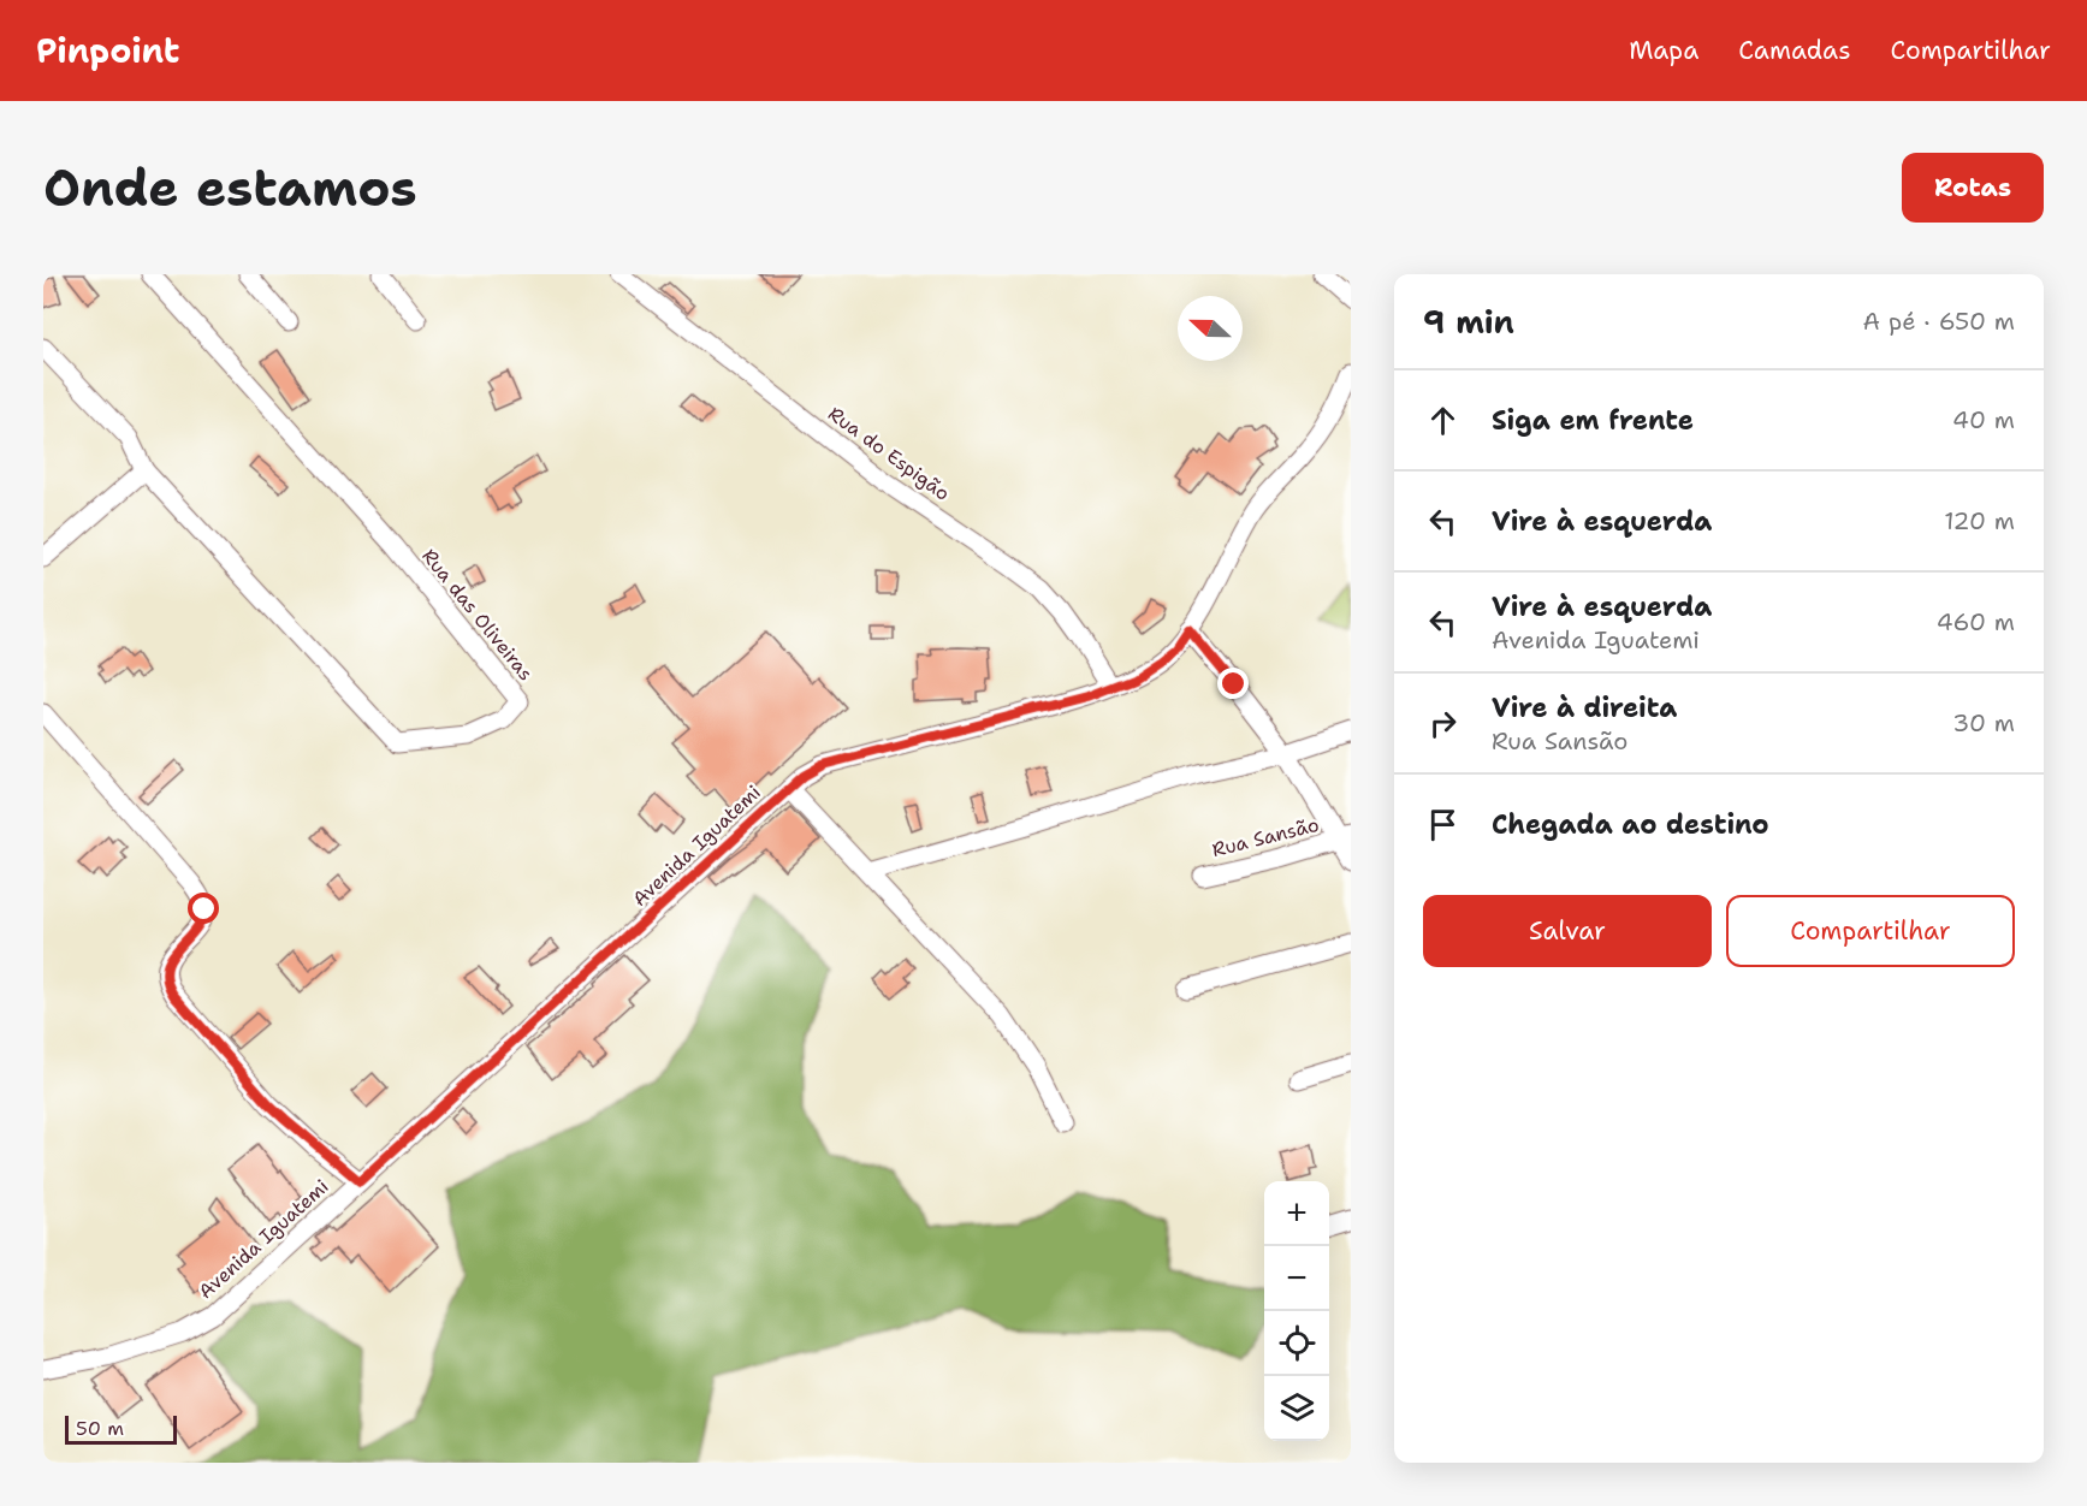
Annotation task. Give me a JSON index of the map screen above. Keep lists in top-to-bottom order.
{
  "streets": {
    "street": [
      "Rua do Espigão",
      "Rua das Oliveiras",
      "Rua Sansão",
      "Avenida Iguatemi"
    ]
  },
  "crossings": [
    ["Rua do Espigão", "Avenida Iguatemi"],
    ["Rua Sansão", "Avenida Iguatemi"]
  ],
  "scale_bar": "50 m",
  "north": "left",
  "page": {
    "header": "Pinpoint",
    "nav": ["Mapa", "Camadas", "Compartilhar"],
    "buttons": [
      "Rotas",
      ["Salvar", "Compartilhar"]
    ],
    "title": "Onde estamos",
    "heading": ["9 min", "A pé · 650 m"],
    "list": [
      ["Siga em frente", "40 m"],
      ["Vire à esquerda", "120 m"],
      ["Vire à esquerda", "Avenida Iguatemi", "460 m"],
      ["Vire à direita", "Rua Sansão", "30 m"],
      "Chegada ao destino"
    ],
    "map_buttons": ["+", "−"],
    "scale": "50 m"
  }
}
